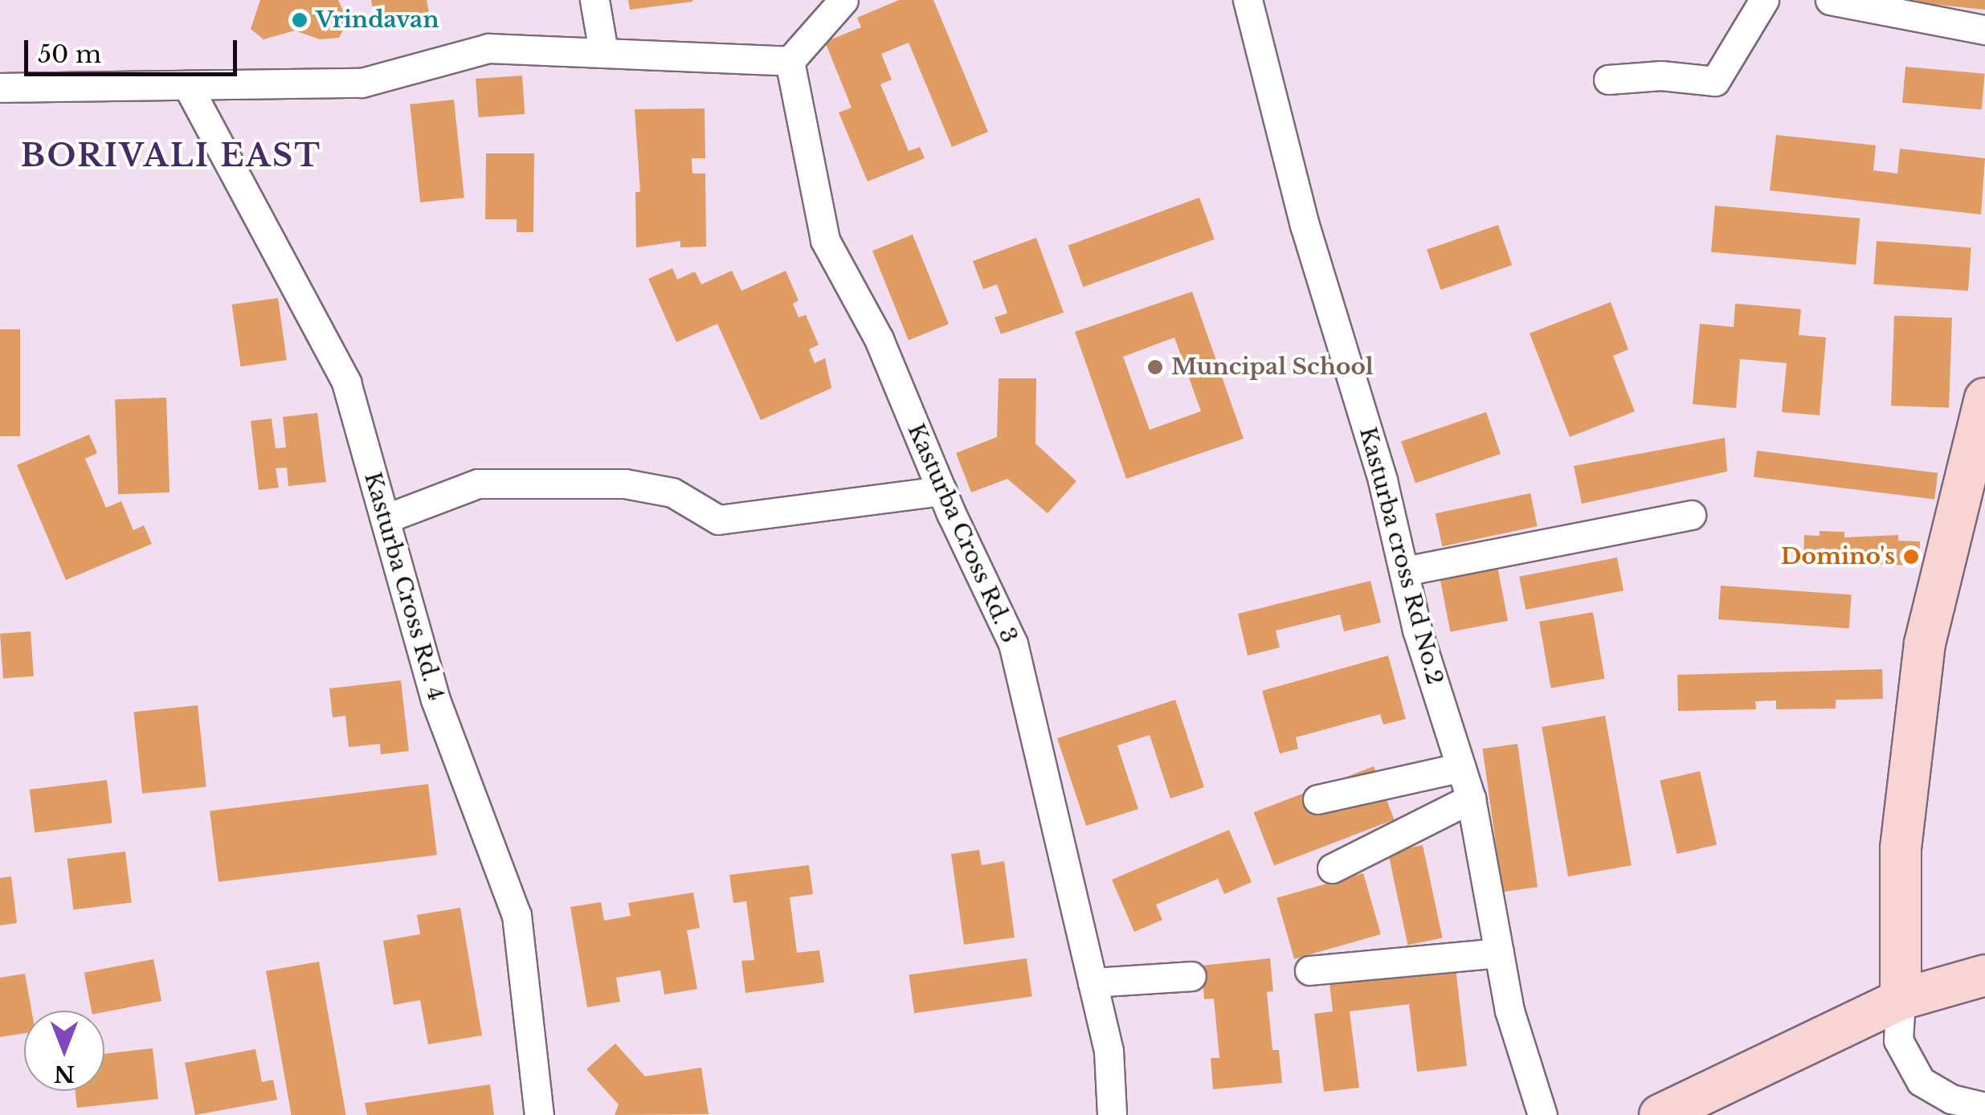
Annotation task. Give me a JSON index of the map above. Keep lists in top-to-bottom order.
{
  "streets": {
    "street": ["Kasturba Cross Rd. 3", "Kasturba cross Rd No.2", "Kasturba Cross Rd. 4"]
  },
  "districts": ["BORIVALI EAST"],
  "places": ["Vrindavan", "Muncipal School", "Domino's"],
  "scale_bar": "50 m",
  "north": "bottom"
}
